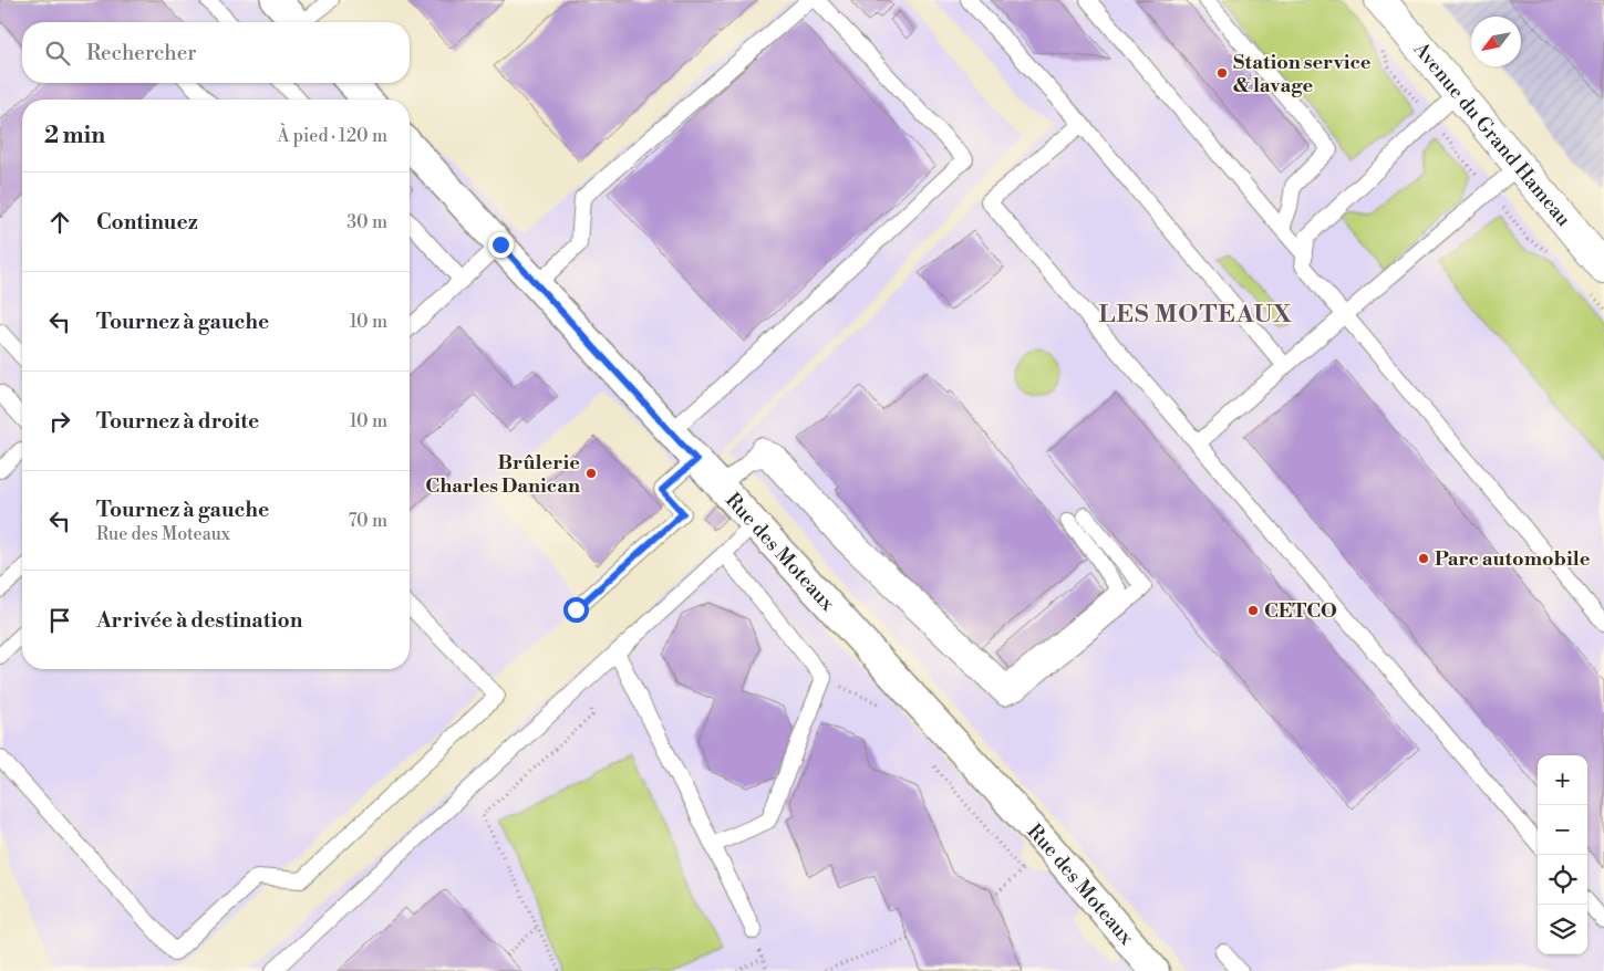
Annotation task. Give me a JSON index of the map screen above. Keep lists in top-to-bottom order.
{
  "streets": {
    "main road": ["Avenue du Grand Hameau"],
    "street": ["Rue des Moteaux"]
  },
  "districts": ["LES MOTEAUX"],
  "places": [
    "Station service & lavage",
    "Brûlerie Charles Danican",
    "Parc automobile",
    "CETCO"
  ],
  "north": "bottom left",
  "page": {
    "search": "Rechercher",
    "heading": ["2 min", "À pied · 120 m"],
    "list": [
      ["Continuez", "30 m"],
      ["Tournez à gauche", "10 m"],
      ["Tournez à droite", "10 m"],
      ["Tournez à gauche", "Rue des Moteaux", "70 m"],
      "Arrivée à destination"
    ],
    "map_buttons": ["+", "−"]
  }
}
